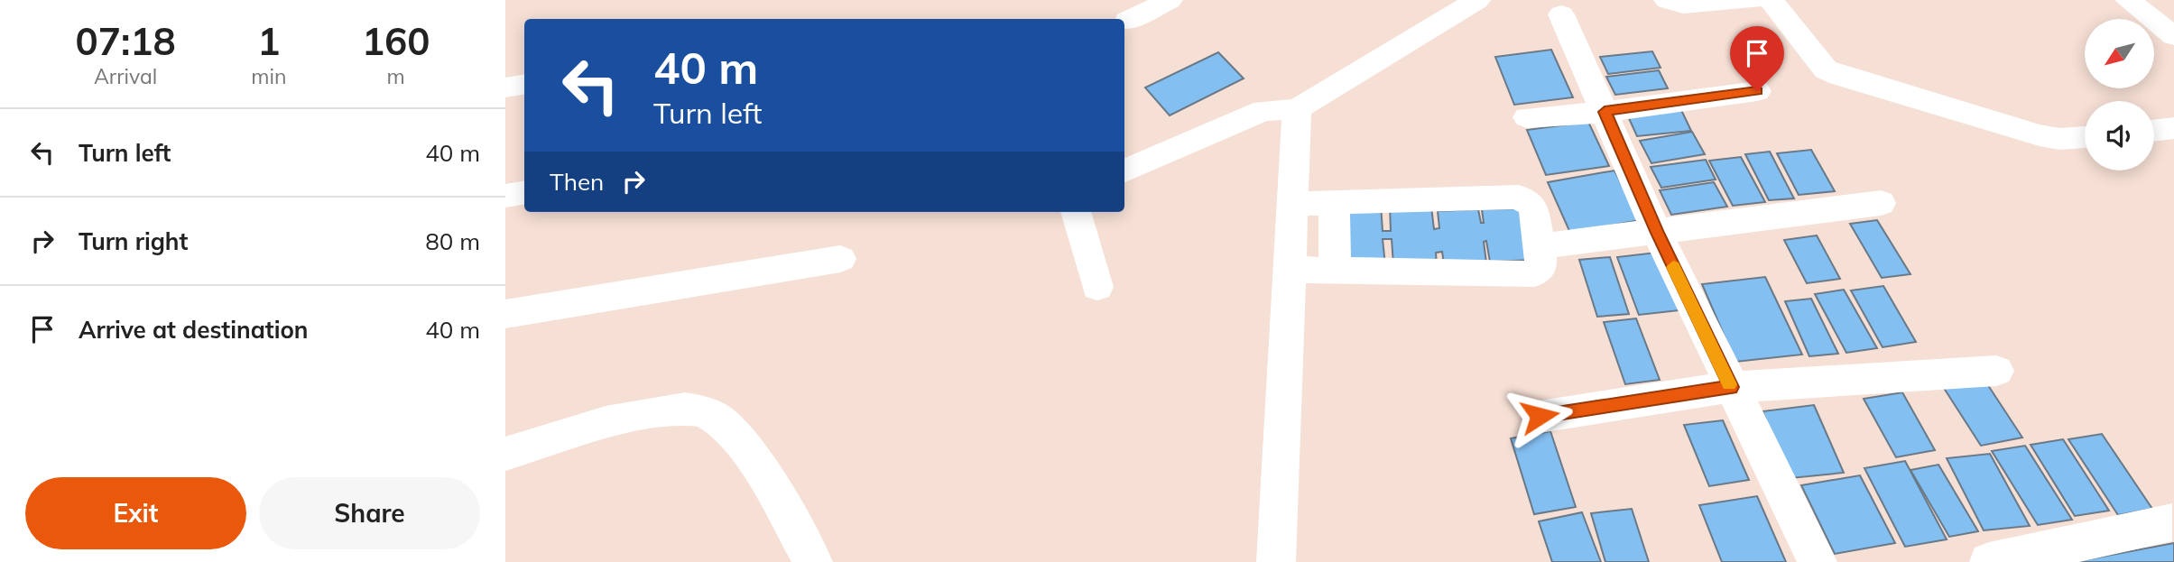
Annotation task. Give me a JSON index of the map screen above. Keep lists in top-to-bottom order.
{
  "north": "bottom left",
  "page": {
    "eta": [
      "07:18",
      "Arrival",
      "1",
      "min",
      "160",
      "m"
    ],
    "turn": ["40 m", "Turn left"],
    "list": [
      {
        "name": "Turn left",
        "value": "40 m"
      },
      {
        "name": "Turn right",
        "value": "80 m"
      },
      {
        "name": "Arrive at destination",
        "value": "40 m"
      }
    ],
    "then": "Then",
    "buttons": ["Exit", "Share"]
  }
}
